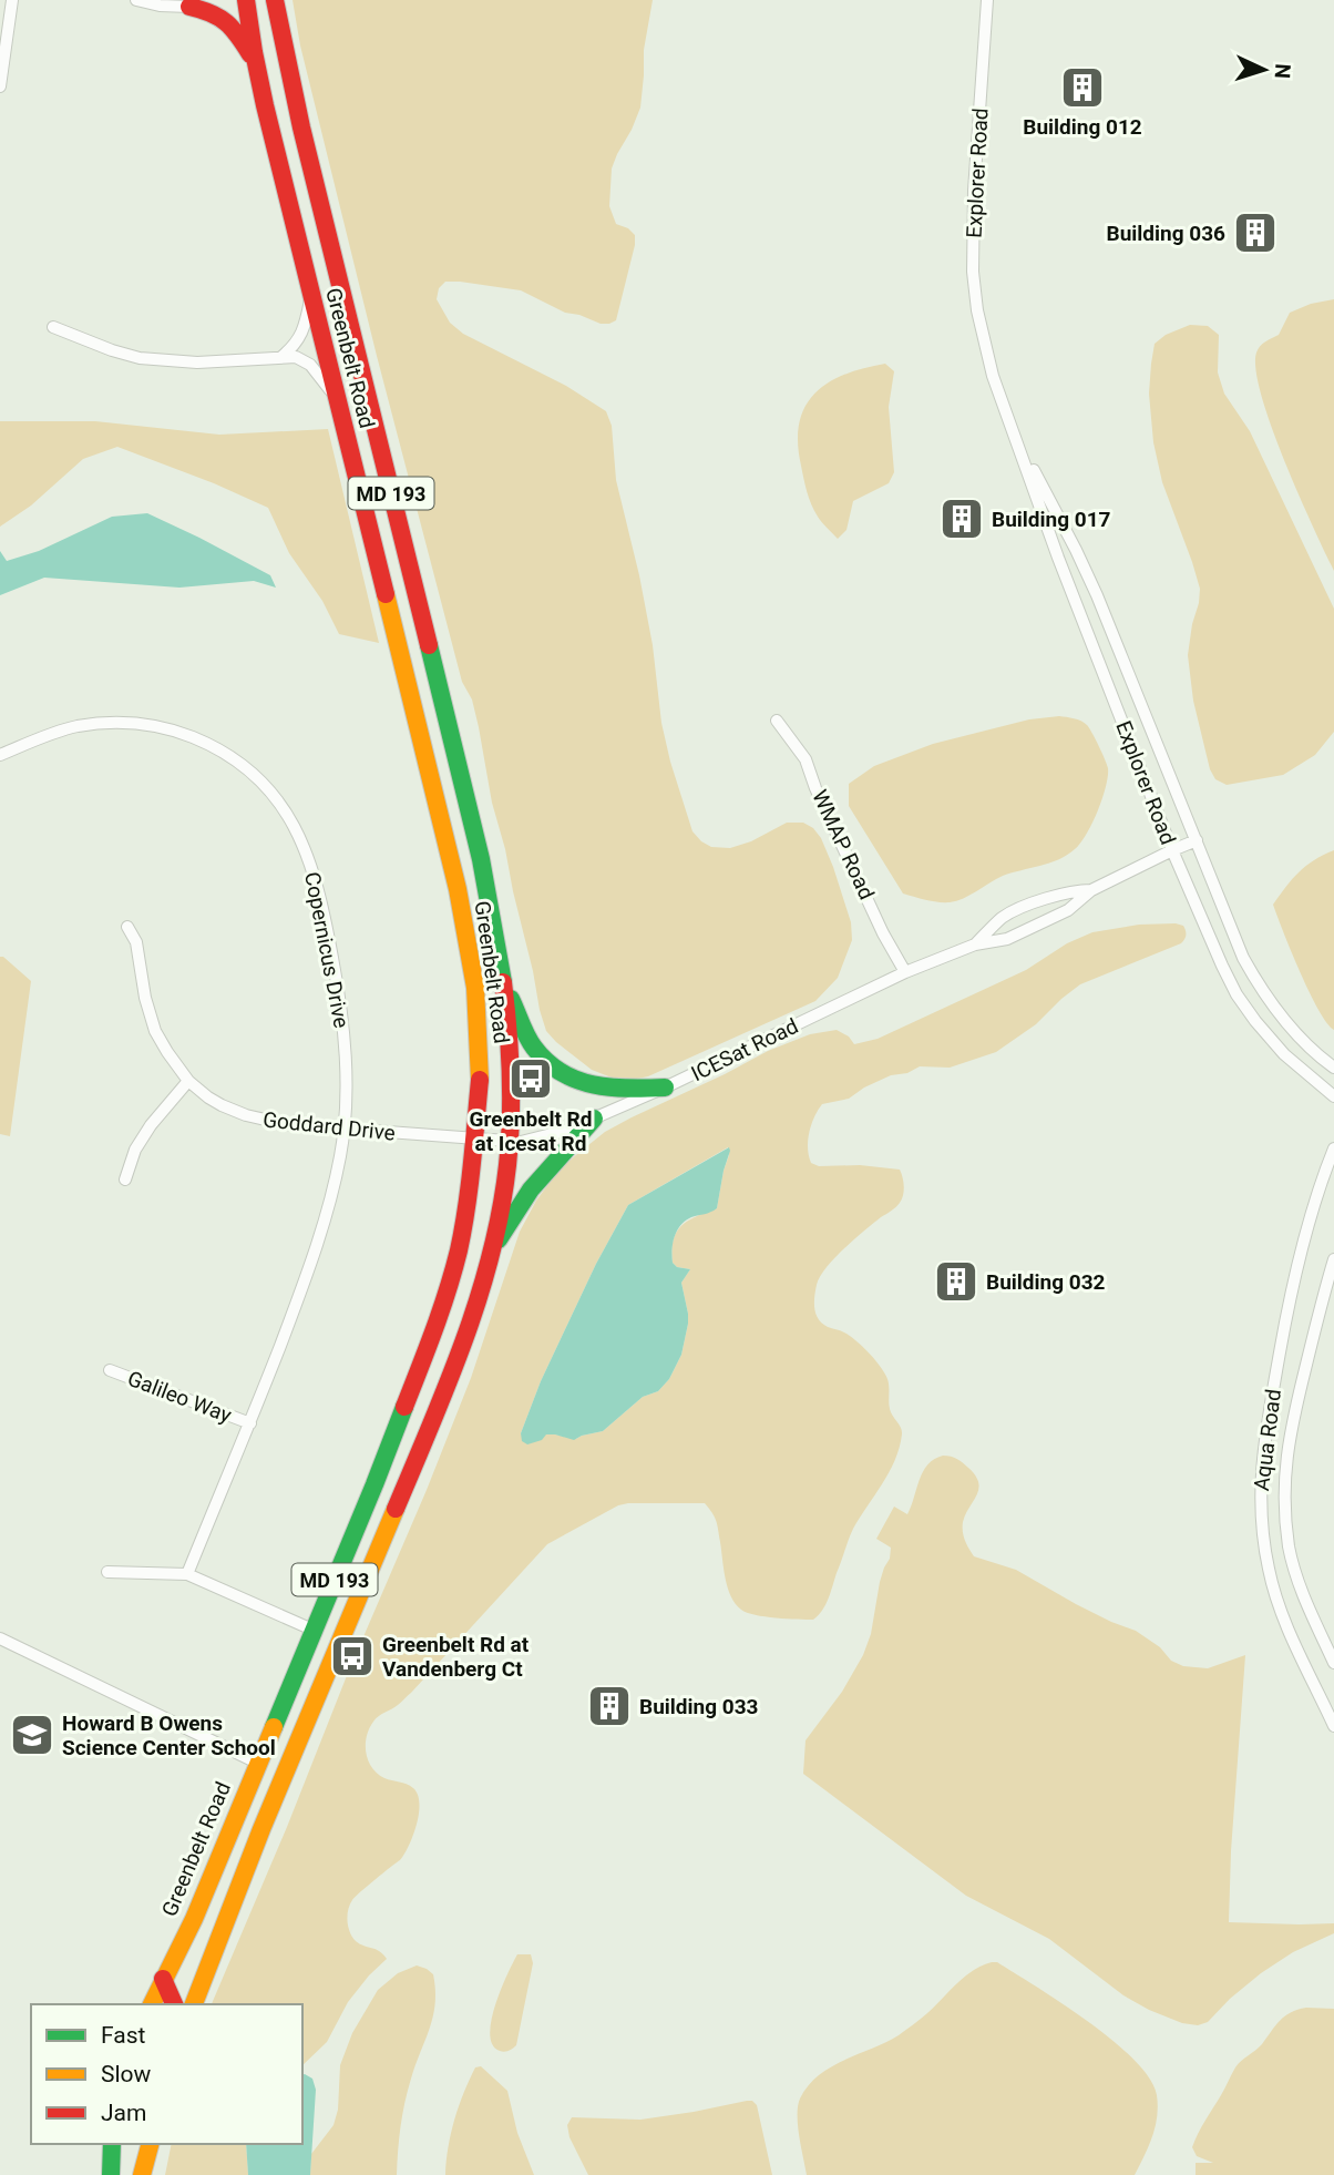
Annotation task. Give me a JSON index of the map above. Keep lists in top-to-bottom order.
{
  "streets": {
    "main road": ["Greenbelt Road", "MD 193"],
    "street": [
      "Explorer Road",
      "WMAP Road",
      "Copernicus Drive",
      "ICESat Road",
      "Goddard Drive",
      "Galileo Way",
      "Aqua Road"
    ]
  },
  "crossings": [
    ["Explorer Road", "ICESat Road"],
    ["Greenbelt Road", "ICESat Road"],
    ["Greenbelt Road", "Goddard Drive"],
    ["WMAP Road", "ICESat Road"],
    ["Copernicus Drive", "Goddard Drive"],
    ["Copernicus Drive", "Galileo Way"],
    ["ICESat Road", "Goddard Drive"]
  ],
  "places": {
    "building": [
      "Building 012",
      "Building 036",
      "Building 017",
      "Building 032",
      "Building 033"
    ],
    "bus stop": ["Greenbelt Rd at Icesat Rd", "Greenbelt Rd at Vandenberg Ct"],
    "school or university": ["Howard B Owens Science Center School"]
  },
  "legend": ["Fast", "Slow", "Jam"],
  "north": "right"
}
